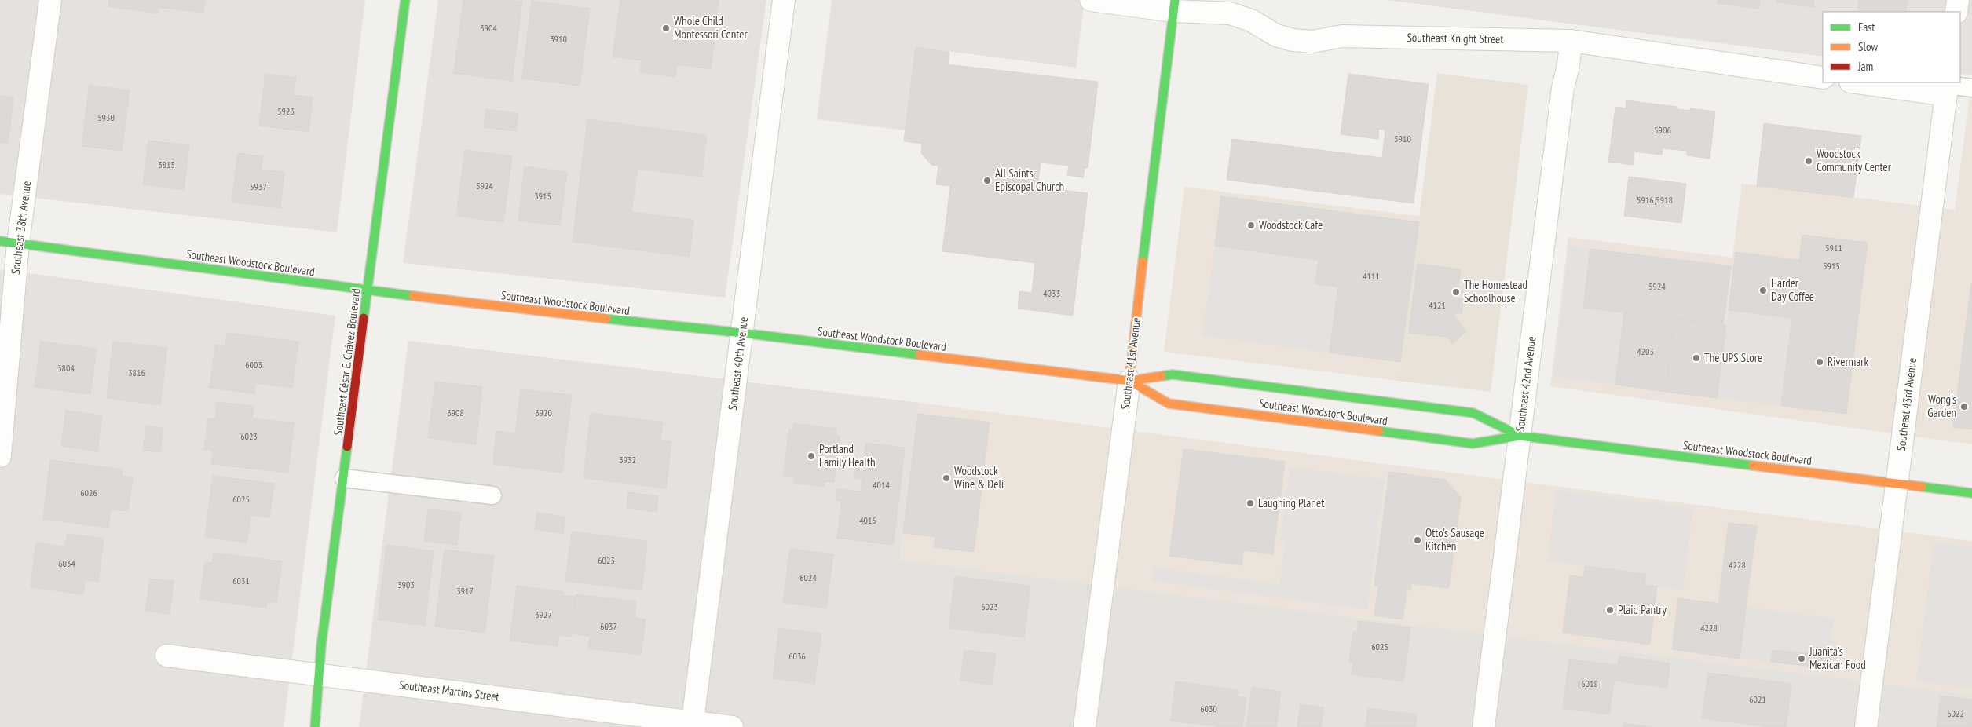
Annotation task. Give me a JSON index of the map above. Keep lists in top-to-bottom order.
{
  "streets": {
    "main road": ["Southeast Woodstock Boulevard", "Southeast César E. Chávez Boulevard", "Southeast 41st Avenue"],
    "street": [
      "Southeast Knight Street",
      "Southeast 38th Avenue",
      "Southeast 40th Avenue",
      "Southeast 42nd Avenue",
      "Southeast 43rd Avenue",
      "Southeast Martins Street"
    ]
  },
  "crossings": [
    ["Southeast Knight Street", "Southeast 41st Avenue"],
    ["Southeast Knight Street", "Southeast 42nd Avenue"],
    ["Southeast 38th Avenue", "Southeast Woodstock Boulevard"],
    ["Southeast Woodstock Boulevard", "Southeast César E. Chávez Boulevard"],
    ["Southeast Woodstock Boulevard", "Southeast 40th Avenue"],
    ["Southeast Woodstock Boulevard", "Southeast 41st Avenue"],
    ["Southeast Woodstock Boulevard", "Southeast 42nd Avenue"],
    ["Southeast Woodstock Boulevard", "Southeast 43rd Avenue"],
    ["Southeast César E. Chávez Boulevard", "Southeast Martins Street"],
    ["Southeast 40th Avenue", "Southeast Martins Street"]
  ],
  "places": [
    "Whole Child Montessori Center",
    "Woodstock Community Center",
    "All Saints Episcopal Church",
    "Woodstock Cafe",
    "Harder Day Coffee",
    "The Homestead Schoolhouse",
    "The UPS Store",
    "Rivermark",
    "Wong's Garden",
    "Portland Family Health",
    "Woodstock Wine & Deli",
    "Laughing Planet",
    "Otto's Sausage Kitchen",
    "Plaid Pantry",
    "Juanita's Mexican Food"
  ],
  "house_numbers": [
    "3904",
    "3910",
    "5923",
    "5930",
    "5906",
    "5910",
    "3815",
    "5924",
    "5937",
    "3915",
    "5916;5918",
    "5911",
    "5915",
    "4111",
    "5924",
    "4033",
    "4121",
    "4203",
    "6003",
    "3804",
    "3816",
    "3908",
    "3920",
    "6023",
    "3932",
    "4014",
    "6026",
    "6025",
    "4016",
    "6023",
    "6034",
    "4228",
    "6024",
    "6031",
    "3903",
    "3917",
    "6023",
    "3927",
    "6037",
    "4228",
    "6025",
    "6036",
    "6018",
    "6021",
    "6030",
    "6022"
  ],
  "legend": ["Fast", "Slow", "Jam"]
}
